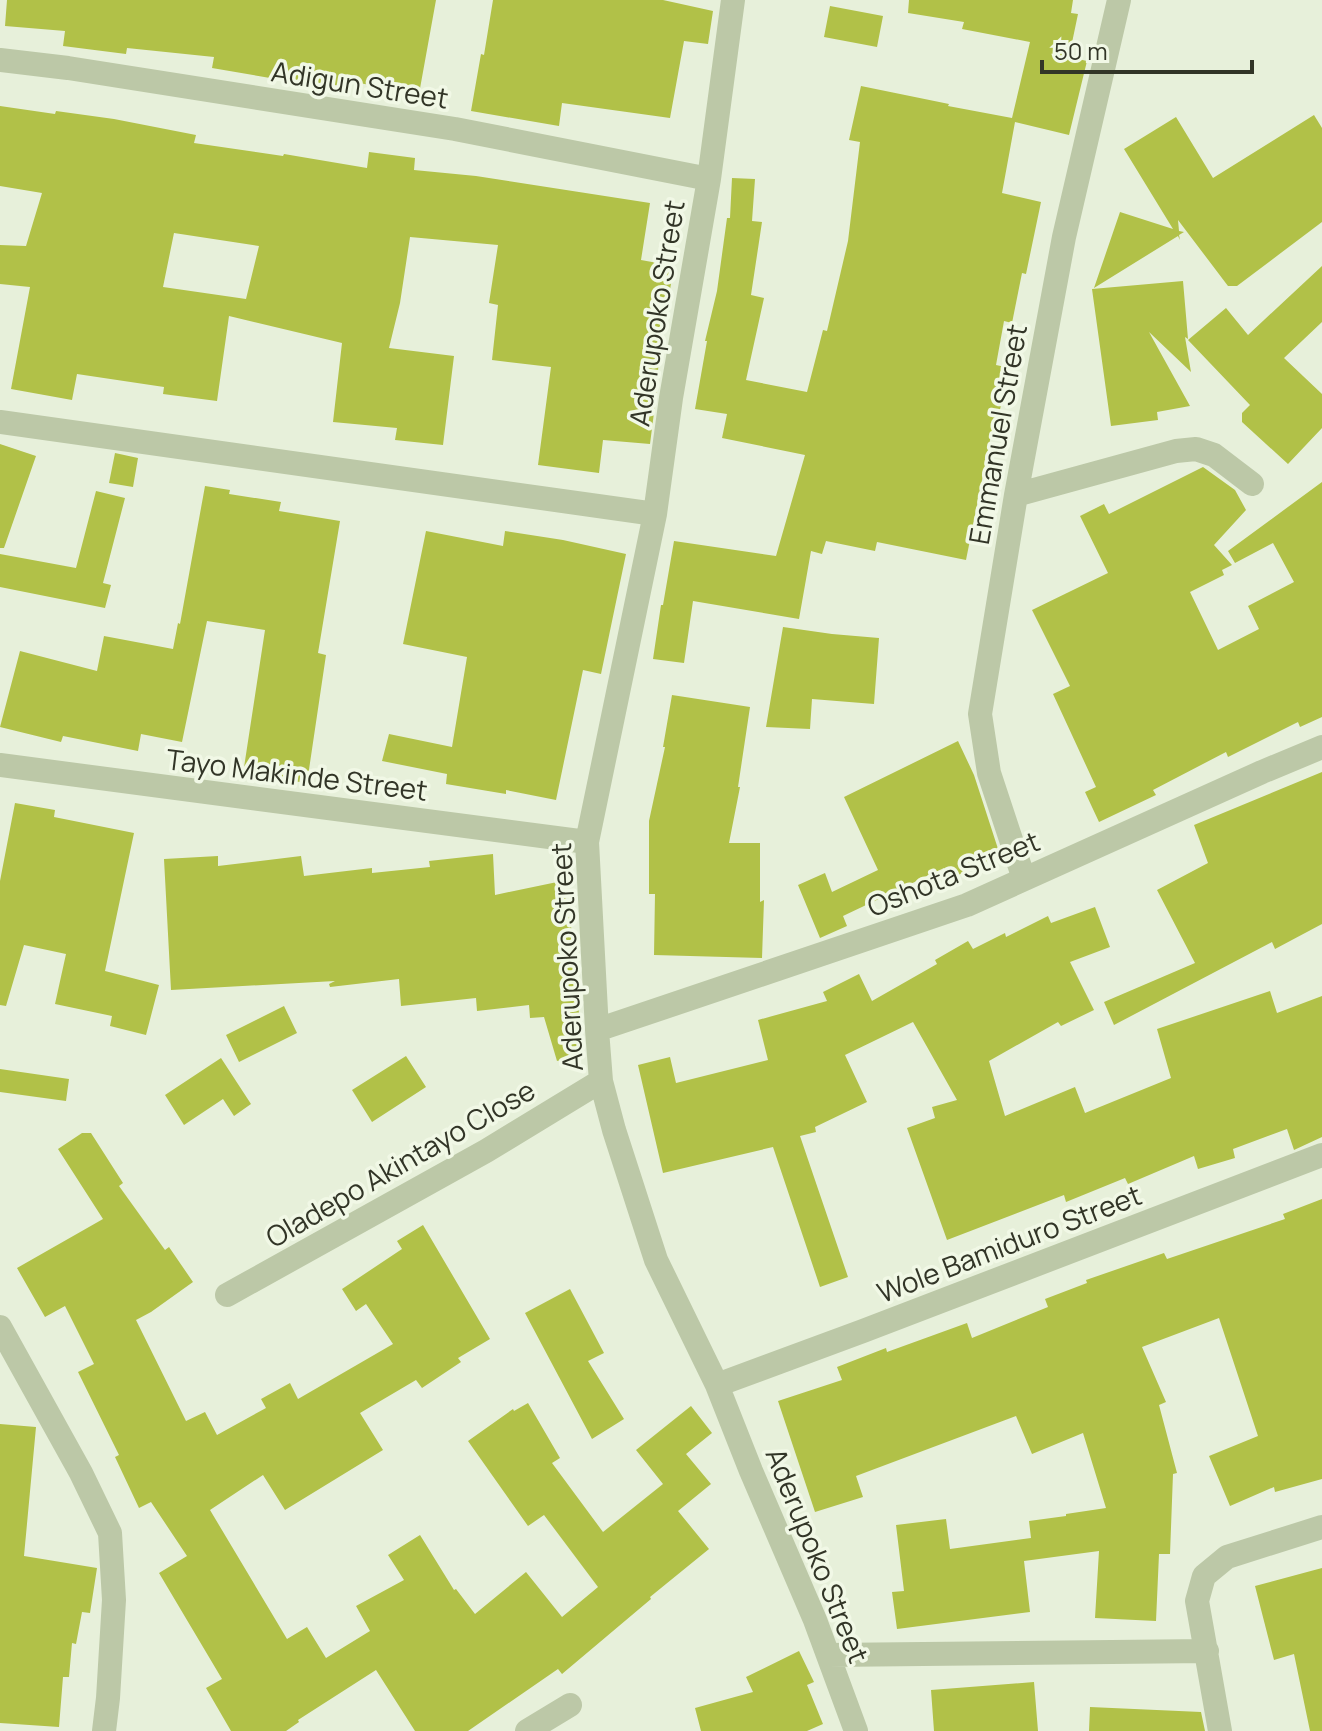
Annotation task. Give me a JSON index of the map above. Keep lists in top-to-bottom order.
{
  "streets": {
    "street": [
      "Adigun Street",
      "Aderupoko Street",
      "Emmanuel Street",
      "Tayo Makinde Street",
      "Oshota Street",
      "Oladepo Akintayo Close",
      "Wole Bamiduro Street"
    ]
  },
  "crossings": [
    ["Adigun Street", "Aderupoko Street"],
    ["Aderupoko Street", "Tayo Makinde Street"],
    ["Aderupoko Street", "Oshota Street"],
    ["Aderupoko Street", "Oladepo Akintayo Close"],
    ["Aderupoko Street", "Wole Bamiduro Street"],
    ["Emmanuel Street", "Oshota Street"]
  ],
  "scale_bar": "50 m"
}
